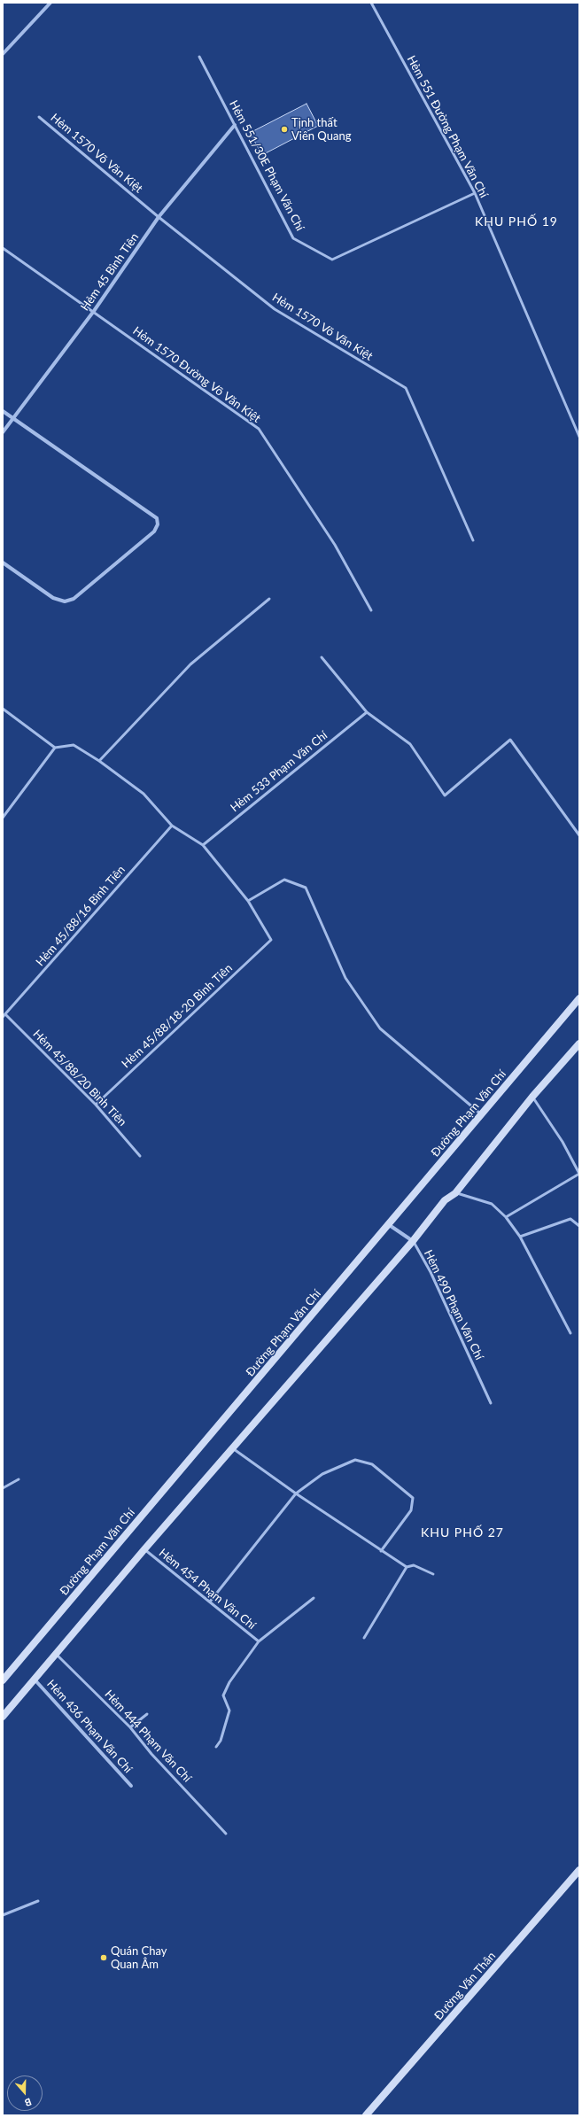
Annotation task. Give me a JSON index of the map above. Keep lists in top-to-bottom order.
{
  "streets": {
    "main road": ["Đường Phạm Văn Chí", "Đường Văn Thân"],
    "street": ["Hẻm 45 Bình Tiên", "Hẻm 490 Phạm Văn Chí", "Hẻm 436 Phạm Văn Chí"],
    "lane": [
      "Hẻm 551 Đường Phạm Văn Chí",
      "Hẻm 1570 Võ Văn Kiệt",
      "Hẻm 551/30E Phạm Văn Chí",
      "Hẻm 1570 Đường Võ Văn Kiệt",
      "Hẻm 533 Phạm Văn Chí",
      "Hẻm 45/88/16 Bình Tiên",
      "Hẻm 45/88/18-20 Bình Tiên",
      "Hẻm 45/88/20 Bình Tiên",
      "Hẻm 454 Phạm Văn Chí",
      "Hẻm 444 Phạm Văn Chí"
    ]
  },
  "crossings": [
    ["Hẻm 551 Đường Phạm Văn Chí", "Hẻm 551/30E Phạm Văn Chí"],
    ["Hẻm 1570 Võ Văn Kiệt", "Hẻm 45 Bình Tiên"],
    ["Hẻm 551/30E Phạm Văn Chí", "Hẻm 45 Bình Tiên"],
    ["Hẻm 45 Bình Tiên", "Hẻm 1570 Đường Võ Văn Kiệt"],
    ["Hẻm 45/88/16 Bình Tiên", "Hẻm 45/88/20 Bình Tiên"],
    ["Hẻm 45/88/18-20 Bình Tiên", "Hẻm 45/88/20 Bình Tiên"],
    ["Đường Phạm Văn Chí", "Hẻm 490 Phạm Văn Chí"]
  ],
  "districts": ["KHU PHỐ 19", "KHU PHỐ 27"],
  "places": ["Tịnh thất Viên Quang", "Quán Chay Quan Âm"],
  "north": "bottom"
}
